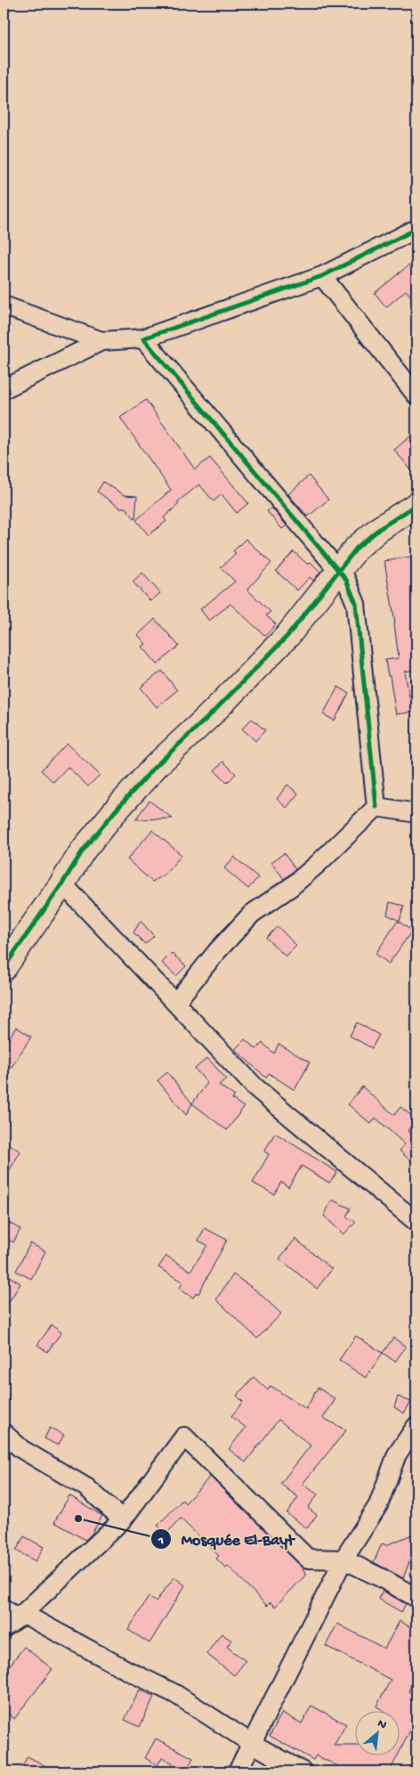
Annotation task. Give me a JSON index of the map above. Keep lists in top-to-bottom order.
{
  "places": ["Mosquée El-Bayt"],
  "north": "top right"
}
